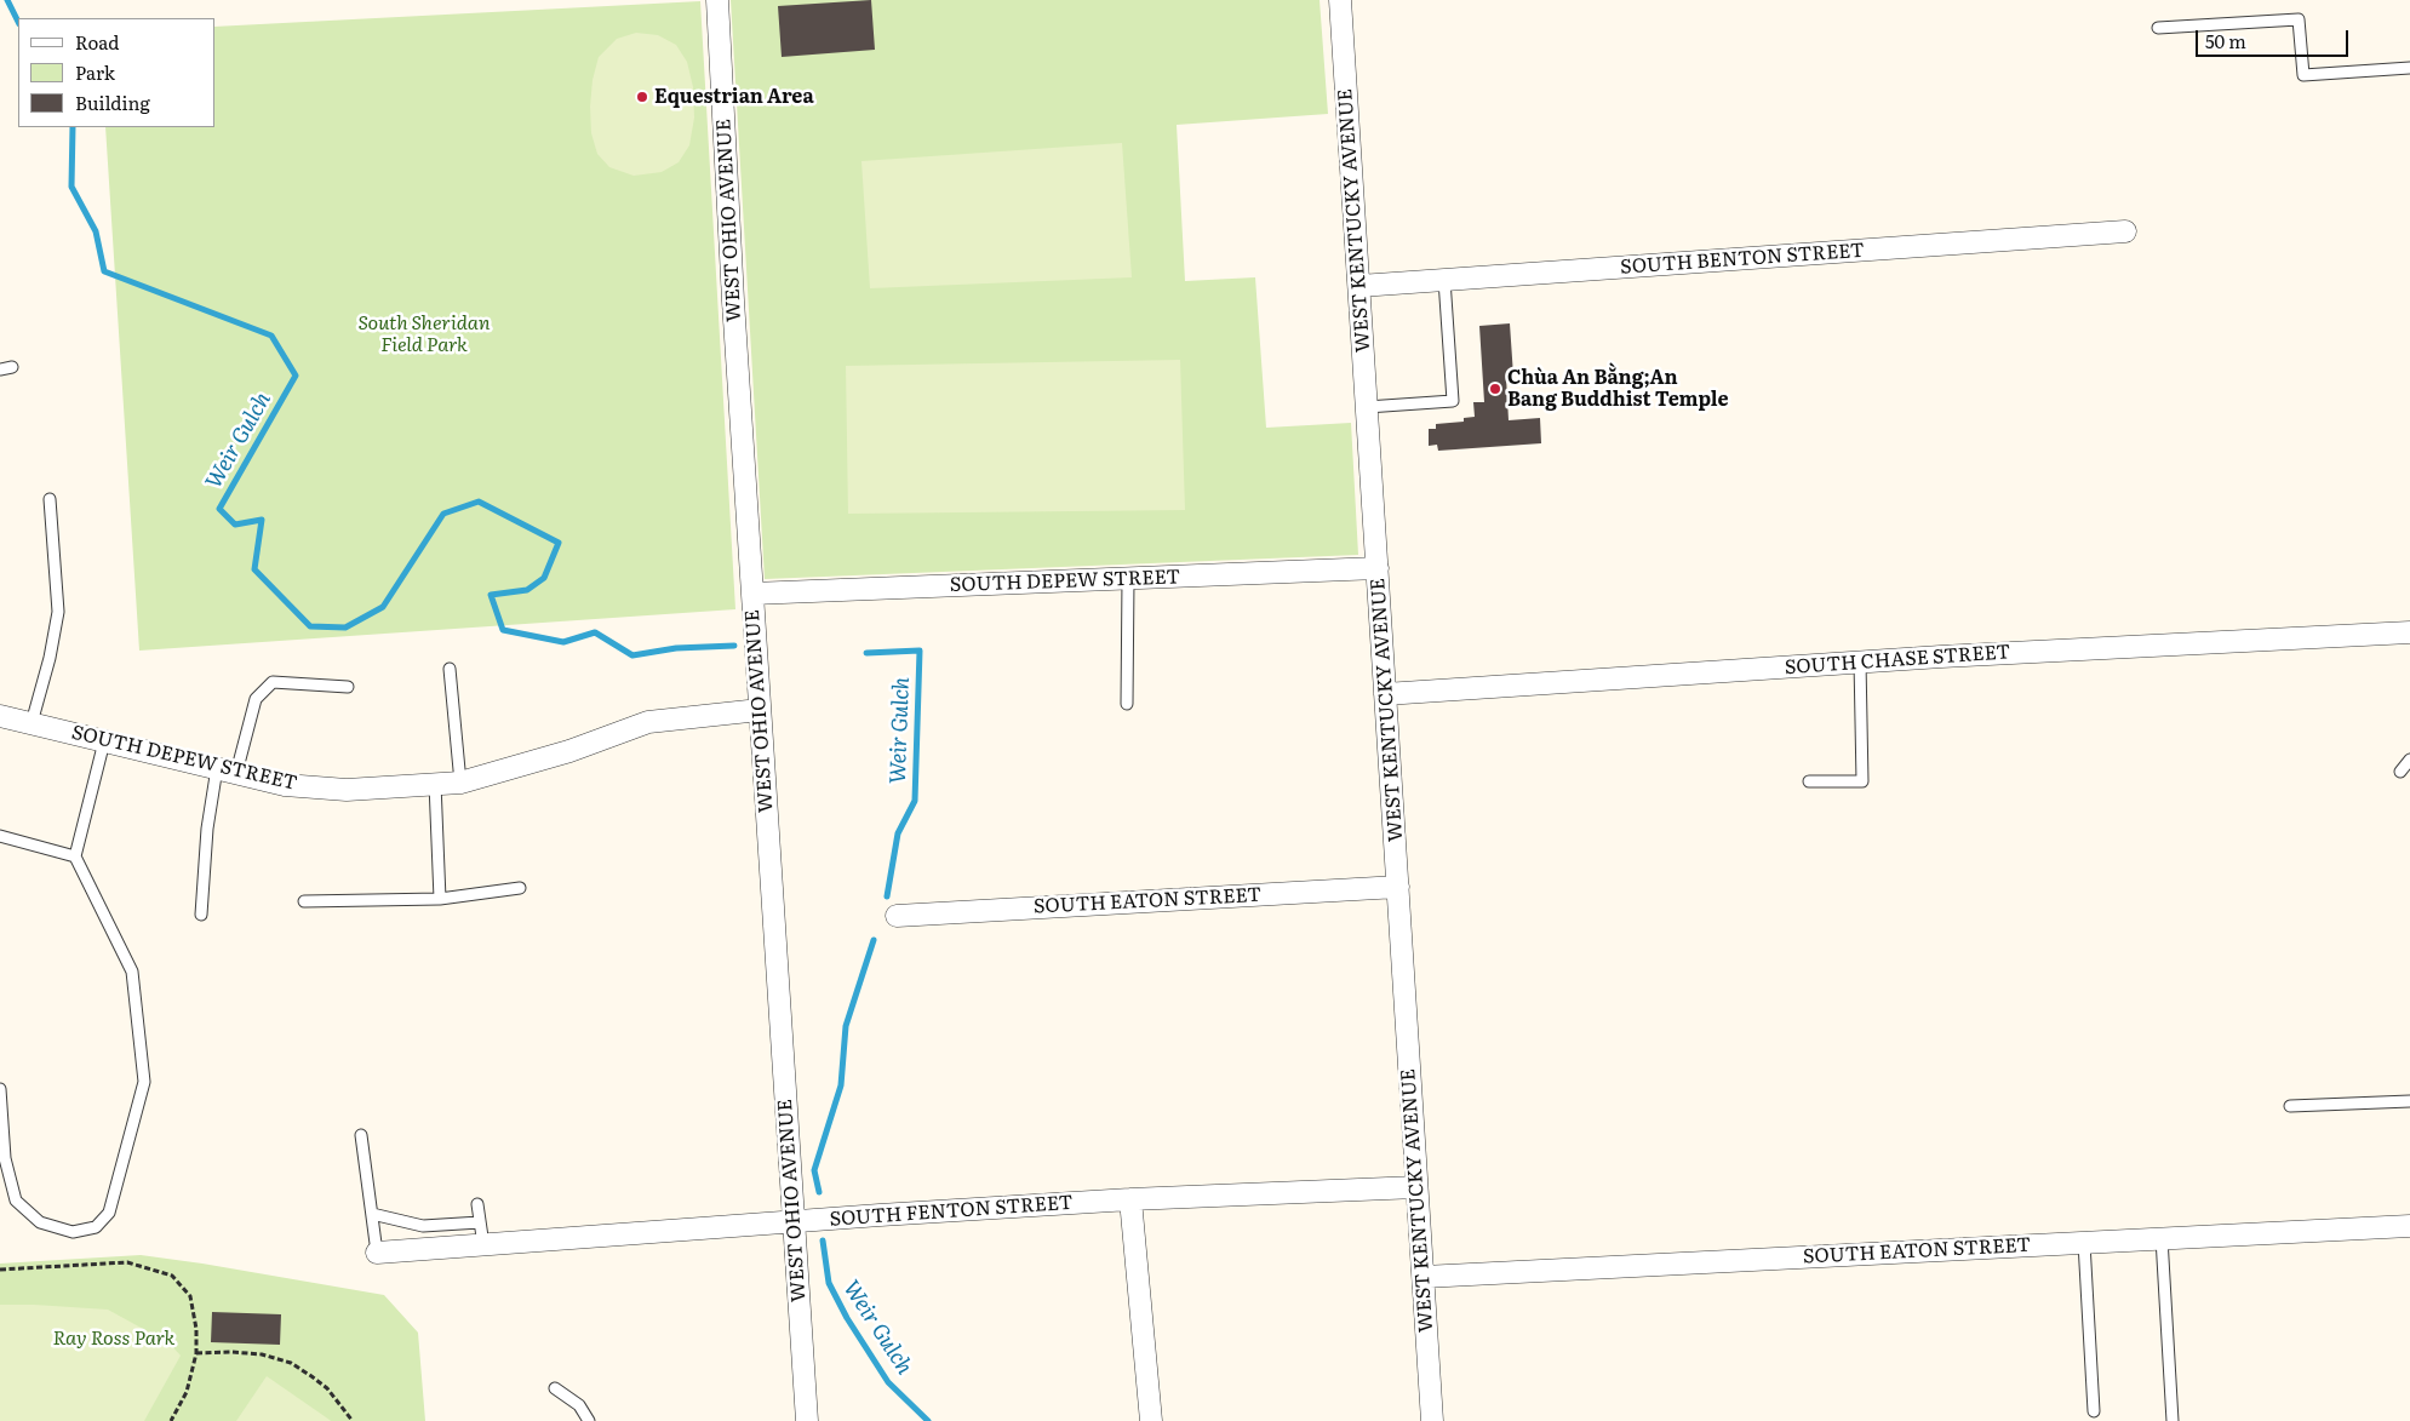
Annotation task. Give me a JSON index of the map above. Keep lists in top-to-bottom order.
{
  "streets": {
    "street": [
      "WEST OHIO AVENUE",
      "WEST KENTUCKY AVENUE",
      "SOUTH BENTON STREET",
      "SOUTH DEPEW STREET",
      "SOUTH CHASE STREET",
      "SOUTH EATON STREET",
      "SOUTH FENTON STREET"
    ]
  },
  "crossings": [
    ["WEST OHIO AVENUE", "SOUTH DEPEW STREET"],
    ["WEST OHIO AVENUE", "SOUTH FENTON STREET"],
    ["WEST KENTUCKY AVENUE", "SOUTH BENTON STREET"],
    ["WEST KENTUCKY AVENUE", "SOUTH DEPEW STREET"],
    ["WEST KENTUCKY AVENUE", "SOUTH CHASE STREET"],
    ["WEST KENTUCKY AVENUE", "SOUTH EATON STREET"],
    ["WEST KENTUCKY AVENUE", "SOUTH FENTON STREET"]
  ],
  "water": ["Weir Gulch"],
  "parks": ["South Sheridan Field Park", "Ray Ross Park"],
  "places": ["Equestrian Area", "Chùa An Bằng;An Bang Buddhist Temple"],
  "legend": ["Road", "Park", "Building"],
  "scale_bar": "50 m"
}
